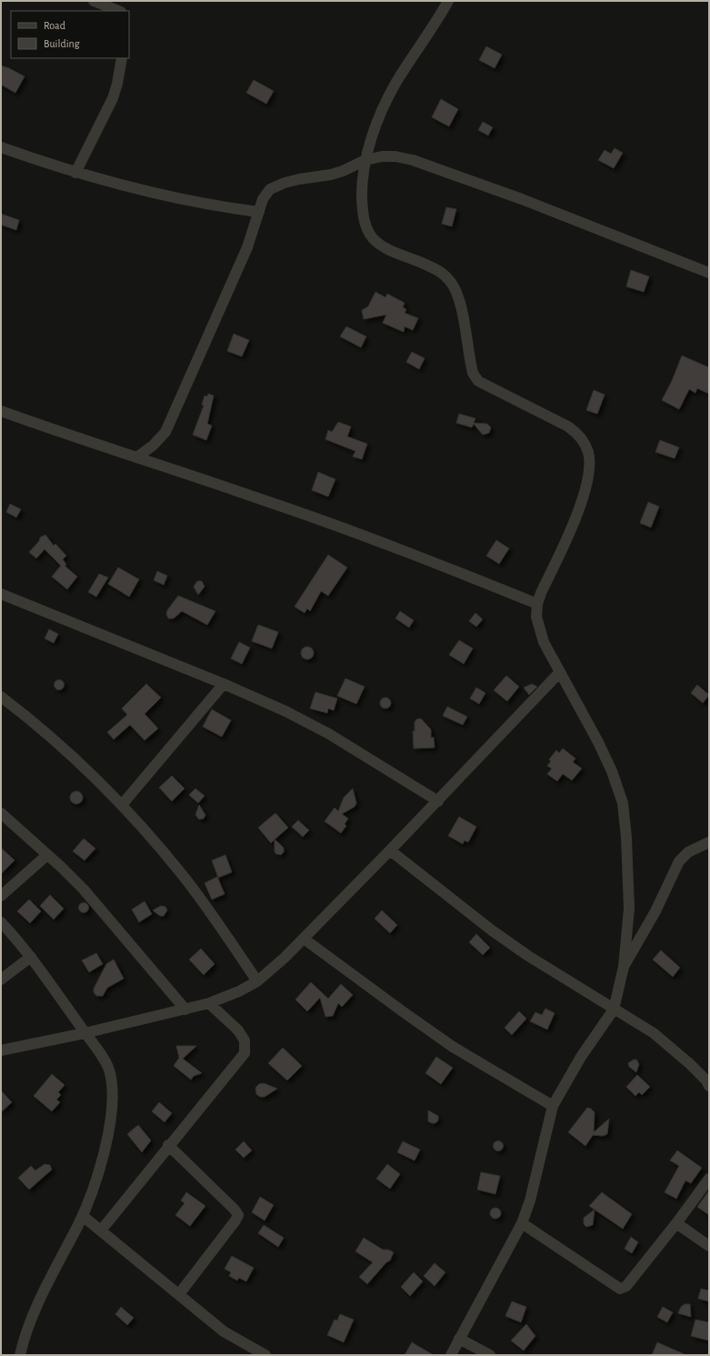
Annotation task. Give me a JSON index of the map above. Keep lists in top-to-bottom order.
{
  "legend": ["Road", "Building"]
}
